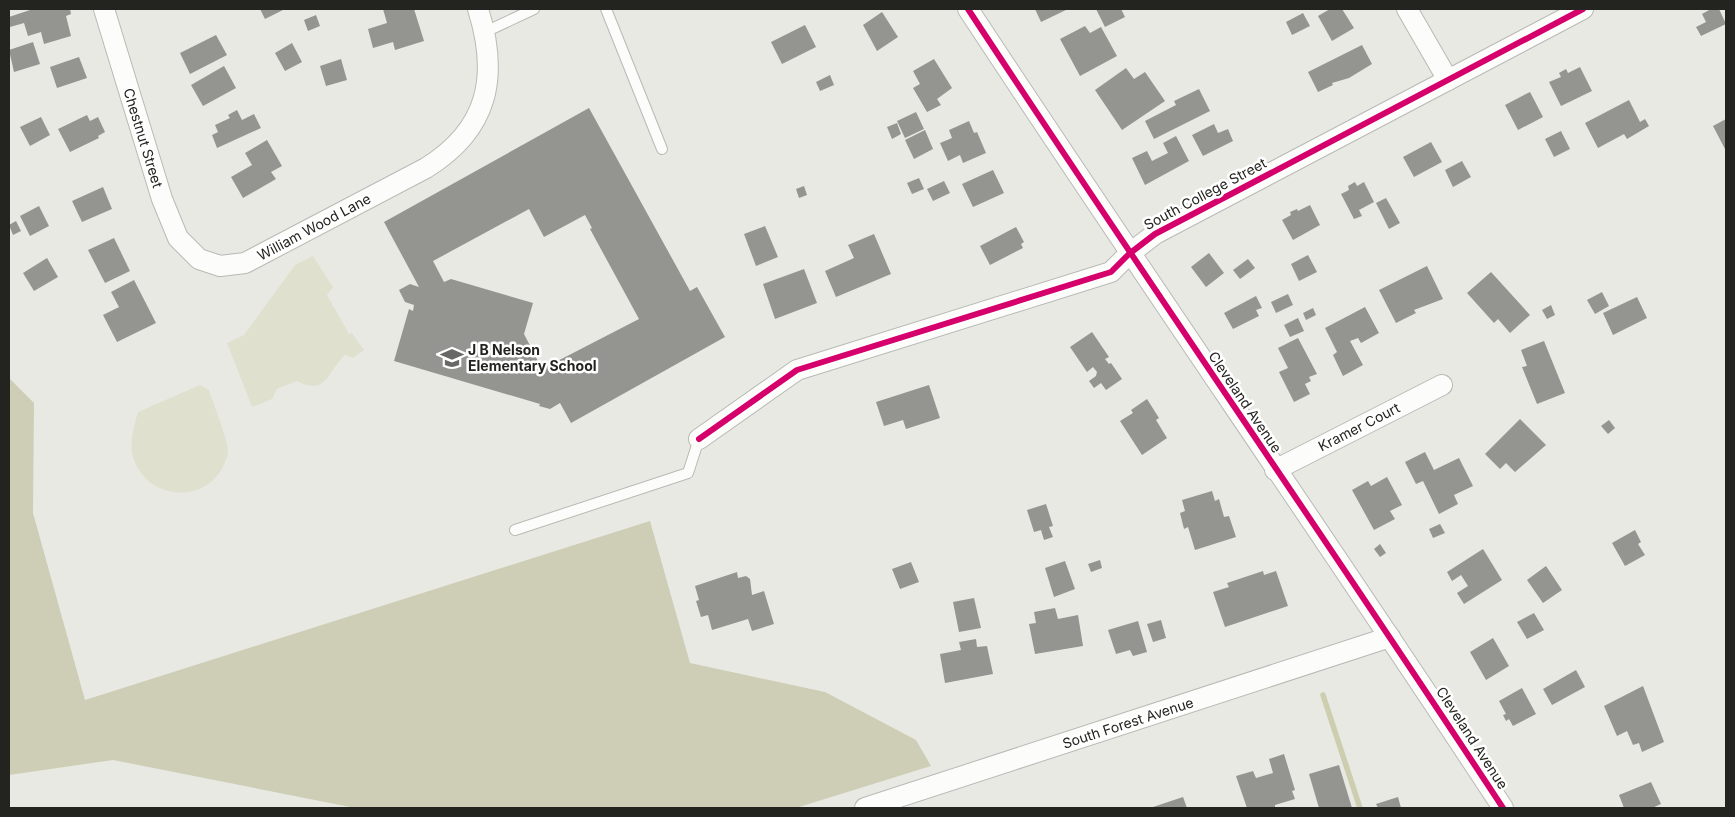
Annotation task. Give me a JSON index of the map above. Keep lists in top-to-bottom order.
{
  "streets": {
    "street": [
      "Chestnut Street",
      "South College Street",
      "William Wood Lane",
      "Cleveland Avenue",
      "Kramer Court",
      "South Forest Avenue"
    ]
  },
  "crossings": [
    ["Chestnut Street", "William Wood Lane"],
    ["South College Street", "Cleveland Avenue"],
    ["Cleveland Avenue", "Kramer Court"],
    ["Cleveland Avenue", "South Forest Avenue"]
  ],
  "places": {
    "school or university": ["J B Nelson Elementary School"]
  }
}
